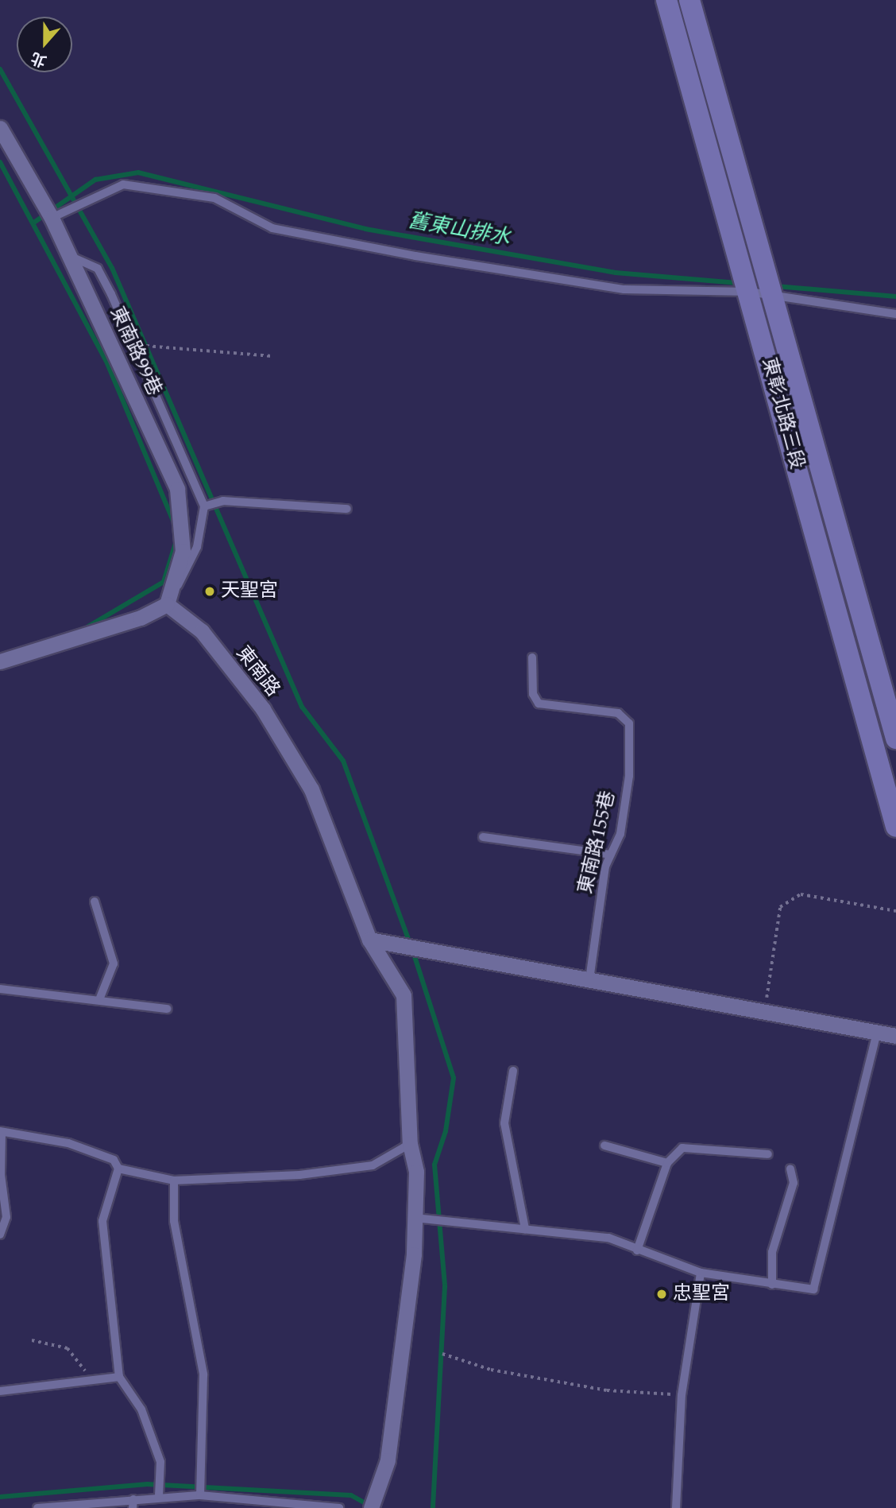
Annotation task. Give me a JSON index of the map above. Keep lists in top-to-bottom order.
{
  "streets": {
    "street": ["東南路99巷", "東彰北路三段", "東南路"],
    "lane": ["東南路155巷"]
  },
  "crossings": [
    ["東南路99巷", "東南路"]
  ],
  "water": ["舊東山排水"],
  "places": ["天聖宮", "忠聖宮"],
  "north": "bottom"
}
